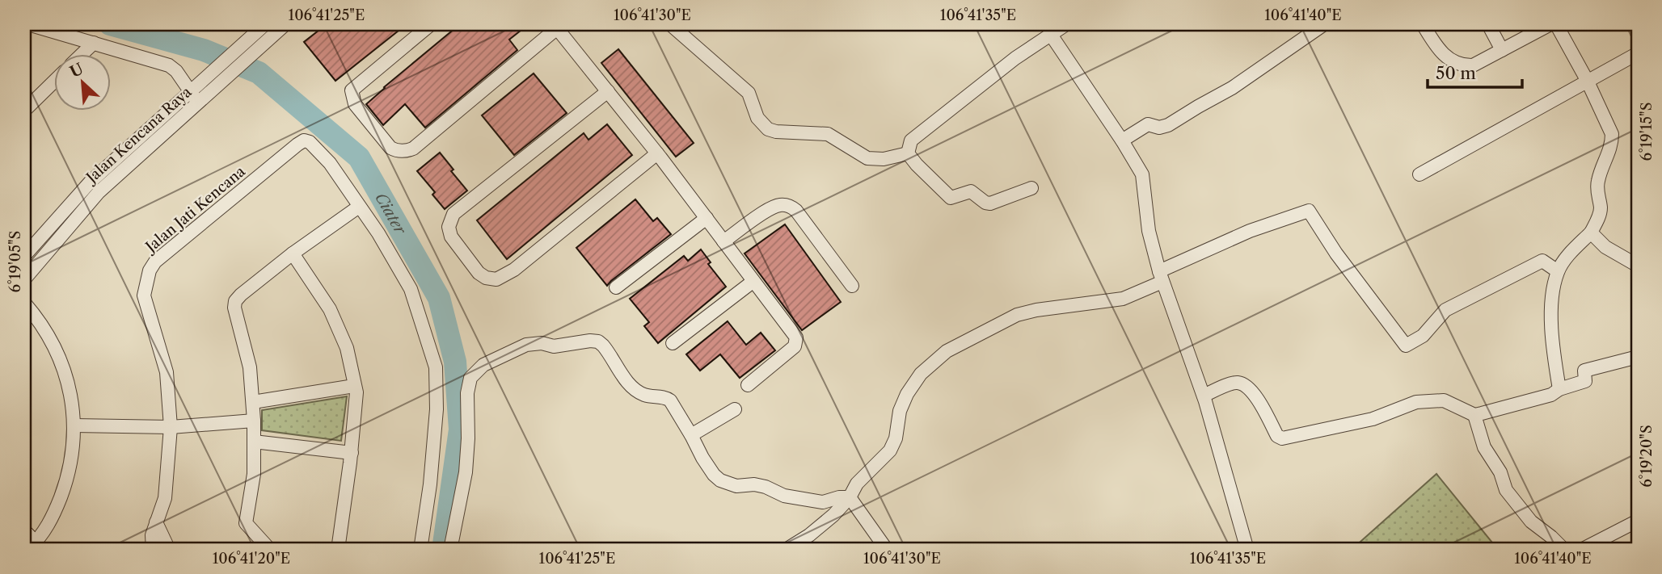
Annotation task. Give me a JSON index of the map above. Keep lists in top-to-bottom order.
{
  "streets": {
    "street": ["Jalan Kencana Raya", "Jalan Jati Kencana"]
  },
  "water": ["Ciater"],
  "scale_bar": "50 m",
  "north": "top left",
  "coordinates": [
    "106°41'25\"E",
    "106°41'30\"E",
    "106°41'35\"E",
    "106°41'40\"E",
    "6°19'15\"S",
    "6°19'05\"S",
    "6°19'20\"S",
    "106°41'20\"E"
  ]
}
